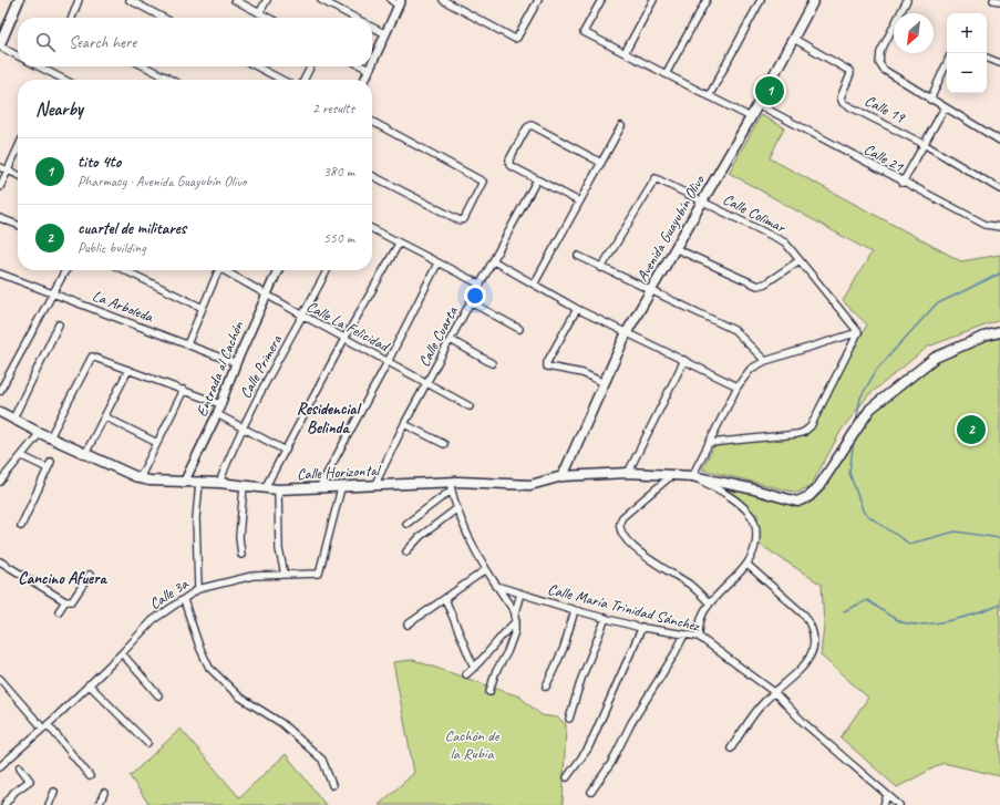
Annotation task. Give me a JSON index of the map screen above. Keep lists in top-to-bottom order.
{
  "streets": {
    "main road": ["Avenida Guayubín Olivo", "Calle Horizontal"],
    "street": [
      "Calle 19",
      "Calle 21",
      "Calle Colimar",
      "La Arboleda",
      "Calle La Felicidad",
      "Calle Cuarta",
      "Calle Primera",
      "Entrada al Cachón",
      "Calle 3a",
      "Calle María Trinidad Sánchez"
    ]
  },
  "crossings": [
    ["Calle 19", "Avenida Guayubín Olivo"],
    ["Calle 21", "Avenida Guayubín Olivo"],
    ["Calle Colimar", "Avenida Guayubín Olivo"],
    ["Avenida Guayubín Olivo", "Calle Horizontal"],
    ["La Arboleda", "Entrada al Cachón"],
    ["Calle La Felicidad", "Calle Cuarta"],
    ["Calle La Felicidad", "Calle Primera"],
    ["Calle La Felicidad", "Entrada al Cachón"],
    ["Calle Cuarta", "Calle Horizontal"],
    ["Calle Primera", "Calle Horizontal"],
    ["Entrada al Cachón", "Calle Horizontal"],
    ["Calle Horizontal", "Calle 3a"]
  ],
  "districts": ["Residencial Belinda", "Cancino Afuera"],
  "parks": ["Cachón de la Rubia"],
  "north": "bottom left",
  "page": {
    "map_buttons": ["+", "−"],
    "search": "Search here",
    "pins": ["1", "2"],
    "heading": ["Nearby", "2 results"],
    "list": [
      {
        "mark": "1",
        "name": "tito 4to",
        "note": "Pharmacy · Avenida Guayubín Olivo",
        "value": "380 m"
      },
      {
        "mark": "2",
        "name": "cuartel de militares",
        "note": "Public building",
        "value": "550 m"
      }
    ]
  }
}
